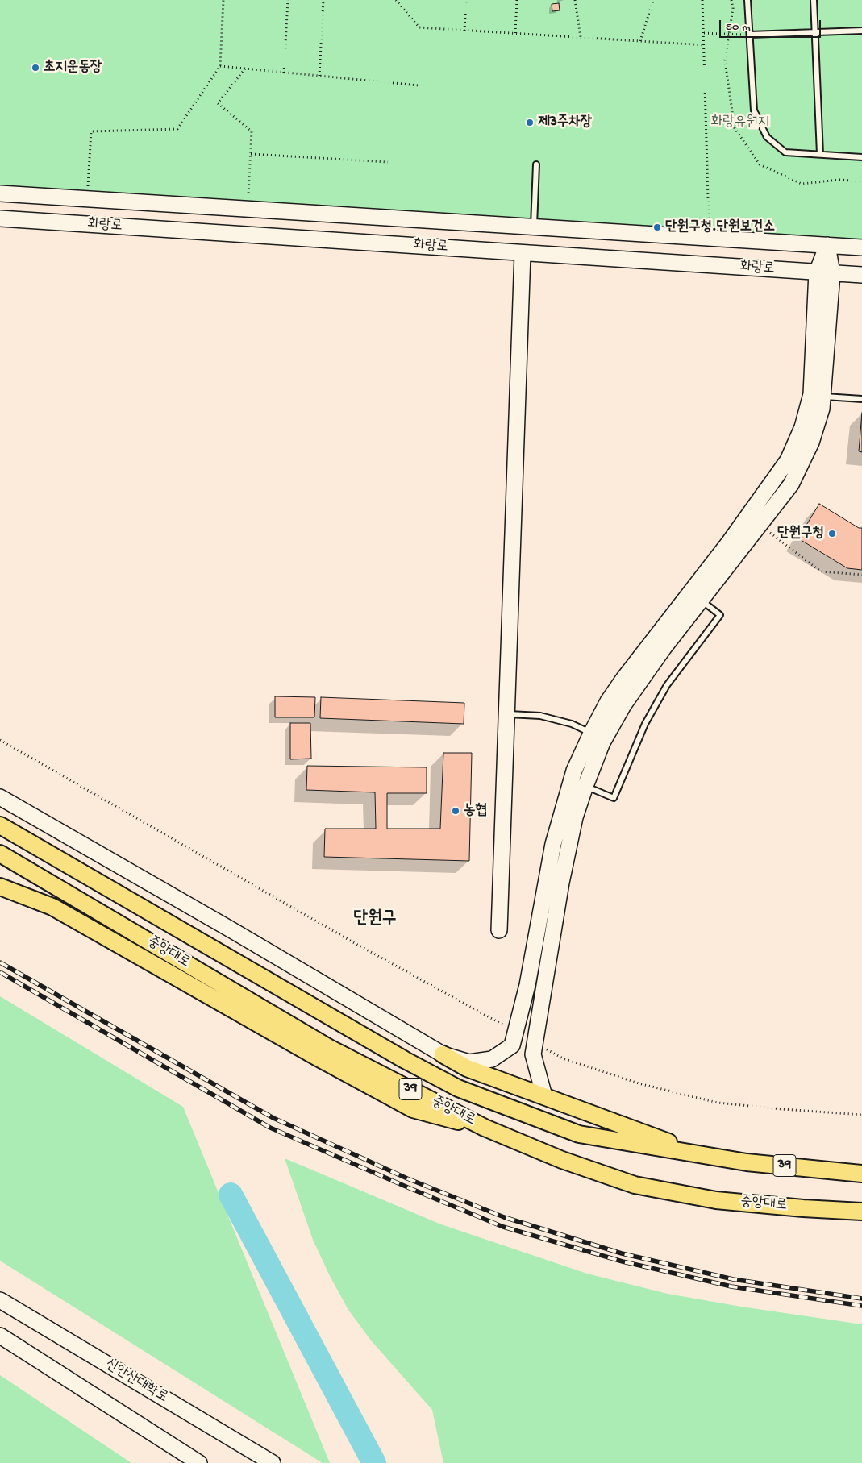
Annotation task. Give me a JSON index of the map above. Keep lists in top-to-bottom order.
{
  "streets": {
    "main road": ["중앙대로", "39"],
    "street": ["화랑로", "신안산대학로"]
  },
  "districts": ["단원구"],
  "parks": ["화랑유원지"],
  "places": [
    "초지운동장",
    "제3주차장",
    "단원구청.단원보건소",
    "단원구청",
    "농협"
  ],
  "scale_bar": "50 m"
}
